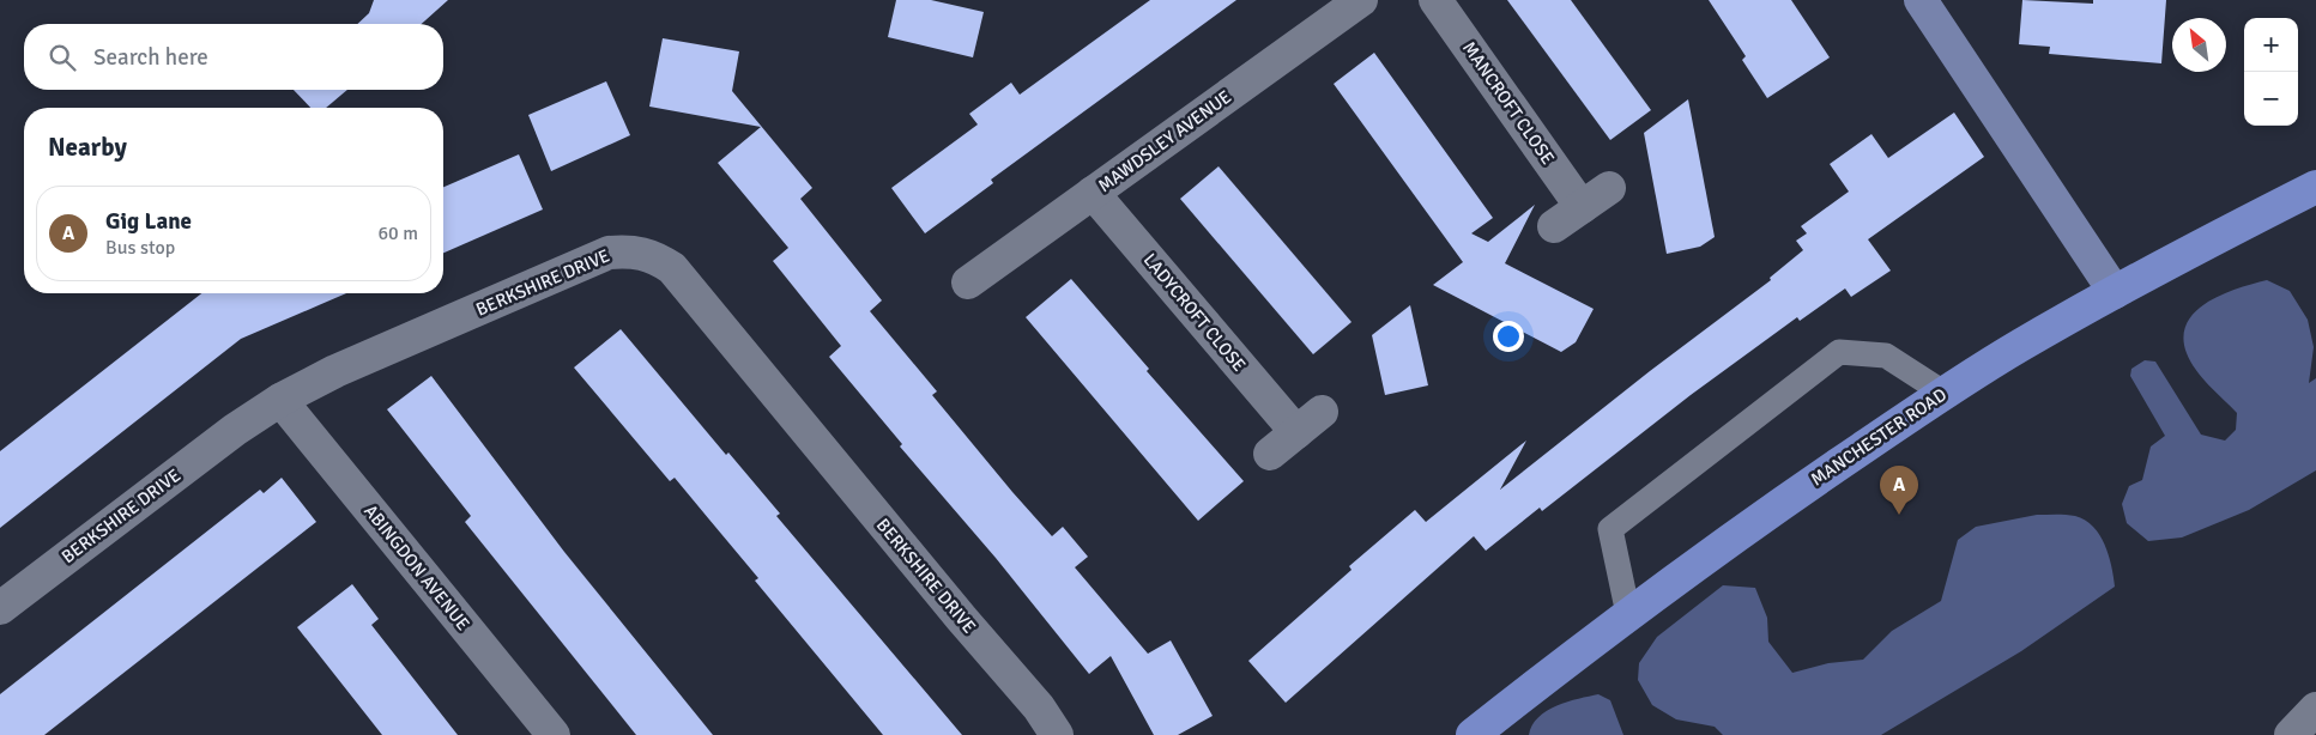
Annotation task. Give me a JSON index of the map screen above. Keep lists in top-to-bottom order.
{
  "streets": {
    "main road": ["MANCHESTER ROAD"],
    "street": [
      "MANCROFT CLOSE",
      "MAWDSLEY AVENUE",
      "BERKSHIRE DRIVE",
      "LADYCROFT CLOSE",
      "ABINGDON AVENUE"
    ]
  },
  "crossings": [
    ["MAWDSLEY AVENUE", "LADYCROFT CLOSE"],
    ["BERKSHIRE DRIVE", "ABINGDON AVENUE"]
  ],
  "north": "top left",
  "page": {
    "map_buttons": ["+", "−"],
    "search": "Search here",
    "heading": "Nearby",
    "list": [
      {
        "mark": "A",
        "name": "Gig Lane",
        "note": "Bus stop",
        "value": "60 m"
      }
    ],
    "pins": "A"
  }
}
